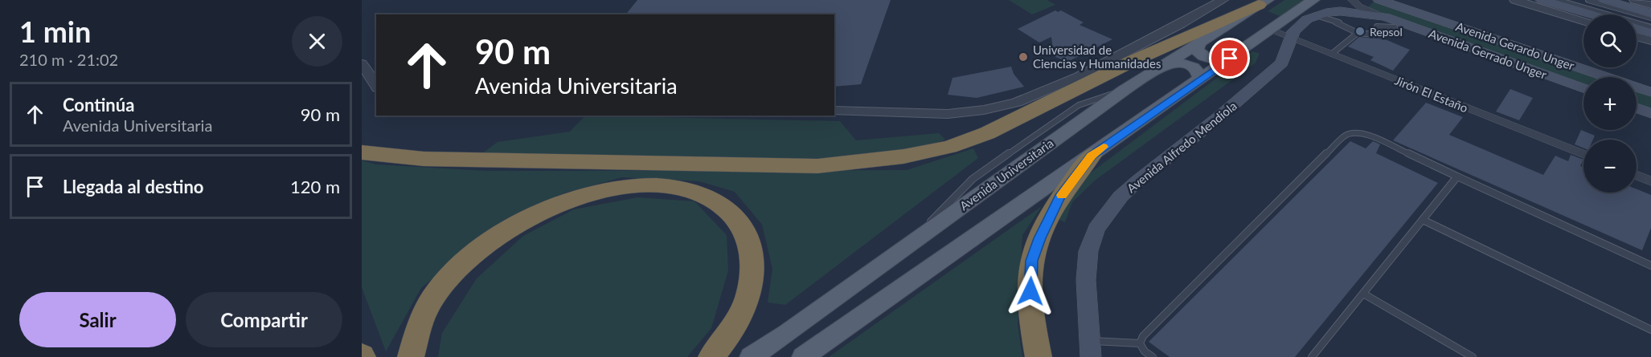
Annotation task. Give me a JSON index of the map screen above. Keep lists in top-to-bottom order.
{
  "streets": {
    "main road": [
      "Avenida Gerardo Unger",
      "Avenida Gerrado Unger",
      "Avenida Alfredo Mendiola",
      "Avenida Universitaria"
    ],
    "street": ["Jirón El Estaño"]
  },
  "crossings": [
    ["Avenida Gerrado Unger", "Avenida Alfredo Mendiola"],
    ["Jirón El Estaño", "Avenida Alfredo Mendiola"]
  ],
  "places": ["Repsol", "Universidad de Ciencias y Humanidades"],
  "page": {
    "heading": ["1 min", "210 m · 21:02"],
    "map_buttons": ["+", "−"],
    "turn": ["90 m", "Avenida Universitaria"],
    "list": [
      {
        "name": "Continúa",
        "note": "Avenida Universitaria",
        "value": "90 m"
      },
      {
        "name": "Llegada al destino",
        "value": "120 m"
      }
    ],
    "buttons": ["Salir", "Compartir"]
  }
}
